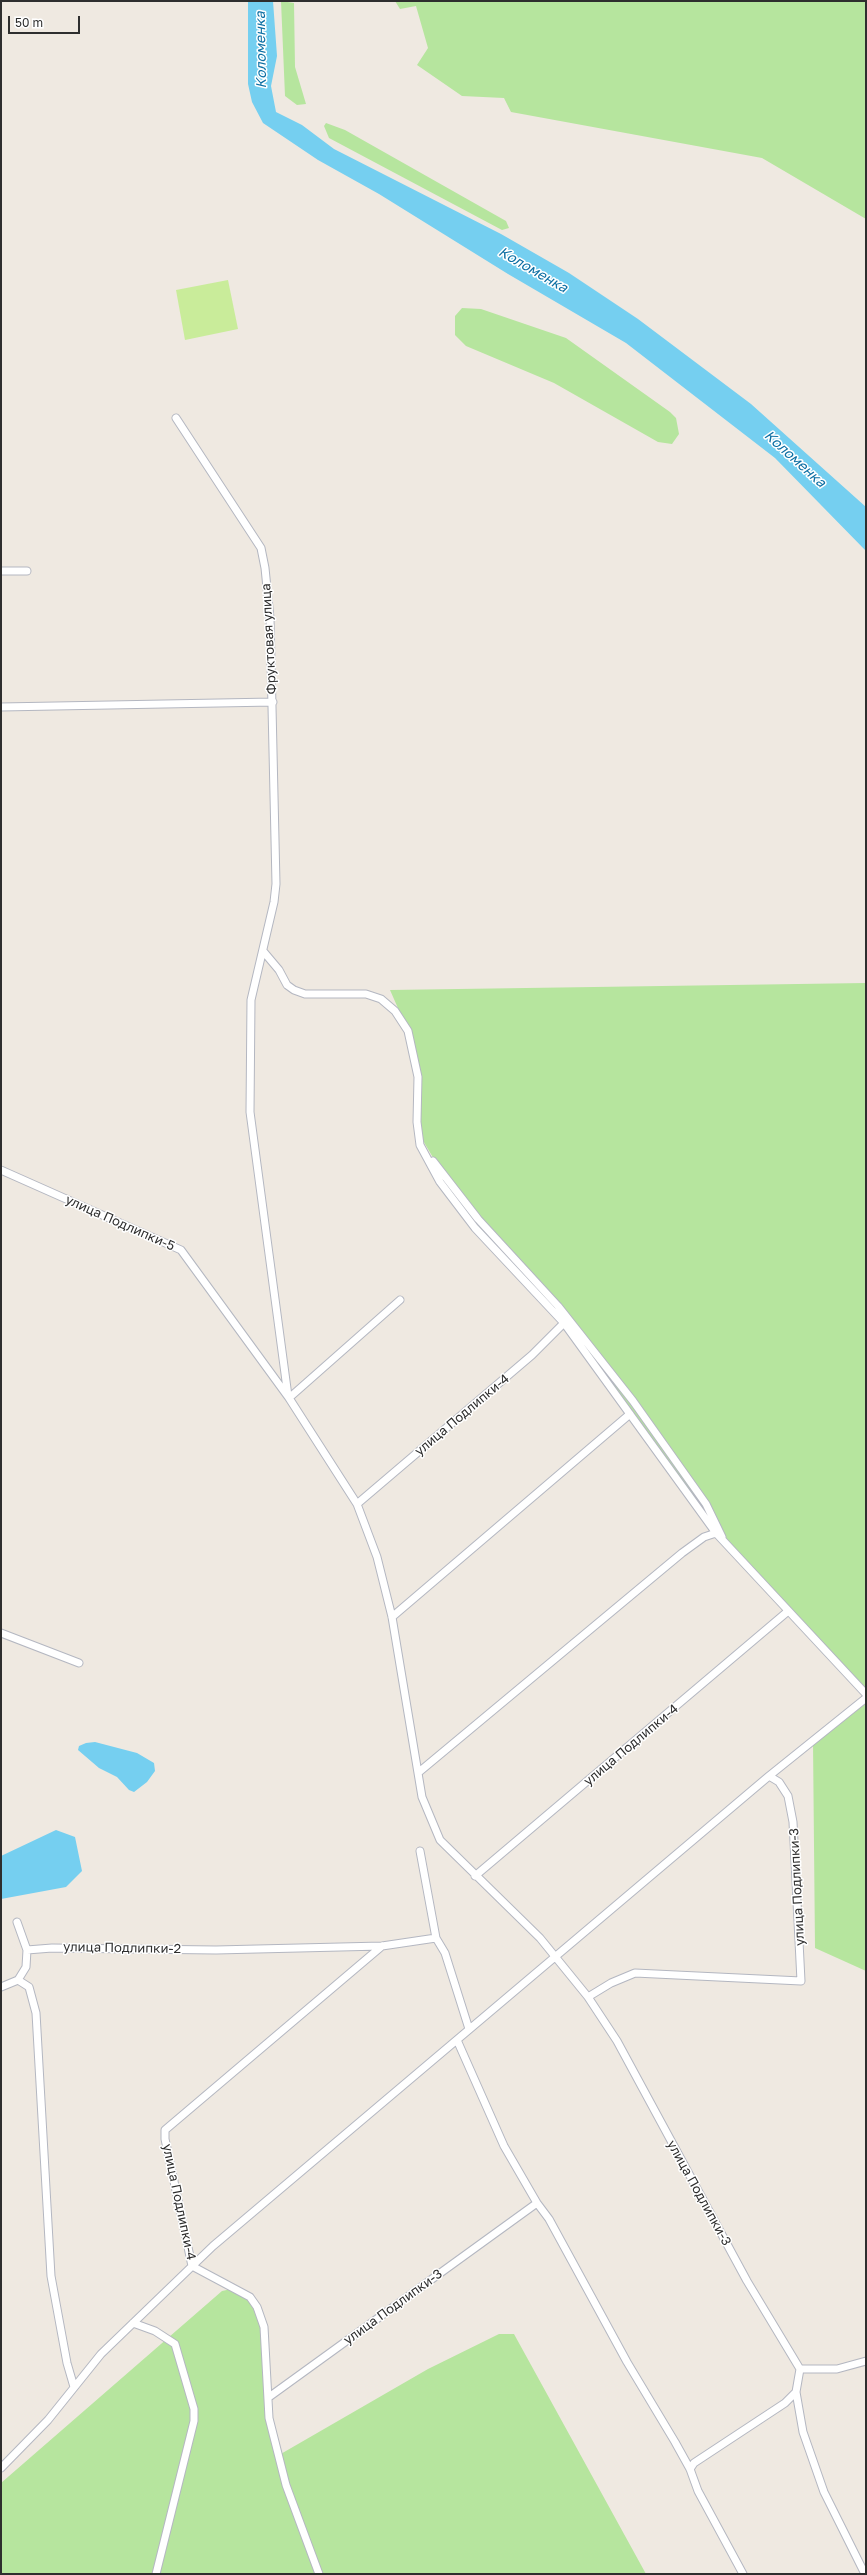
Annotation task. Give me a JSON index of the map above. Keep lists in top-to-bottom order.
{
  "streets": {
    "street": [
      "Фруктовая улица",
      "улица Подлипки-5",
      "улица Подлипки-4",
      "улица Подлипки-3",
      "улица Подлипки-2"
    ]
  },
  "crossings": [
    ["Фруктовая улица", "улица Подлипки-5"],
    ["улица Подлипки-4", "улица Подлипки-3"],
    ["улица Подлипки-4", "улица Подлипки-2"]
  ],
  "water": ["Коломенка"],
  "scale_bar": "50 m"
}
